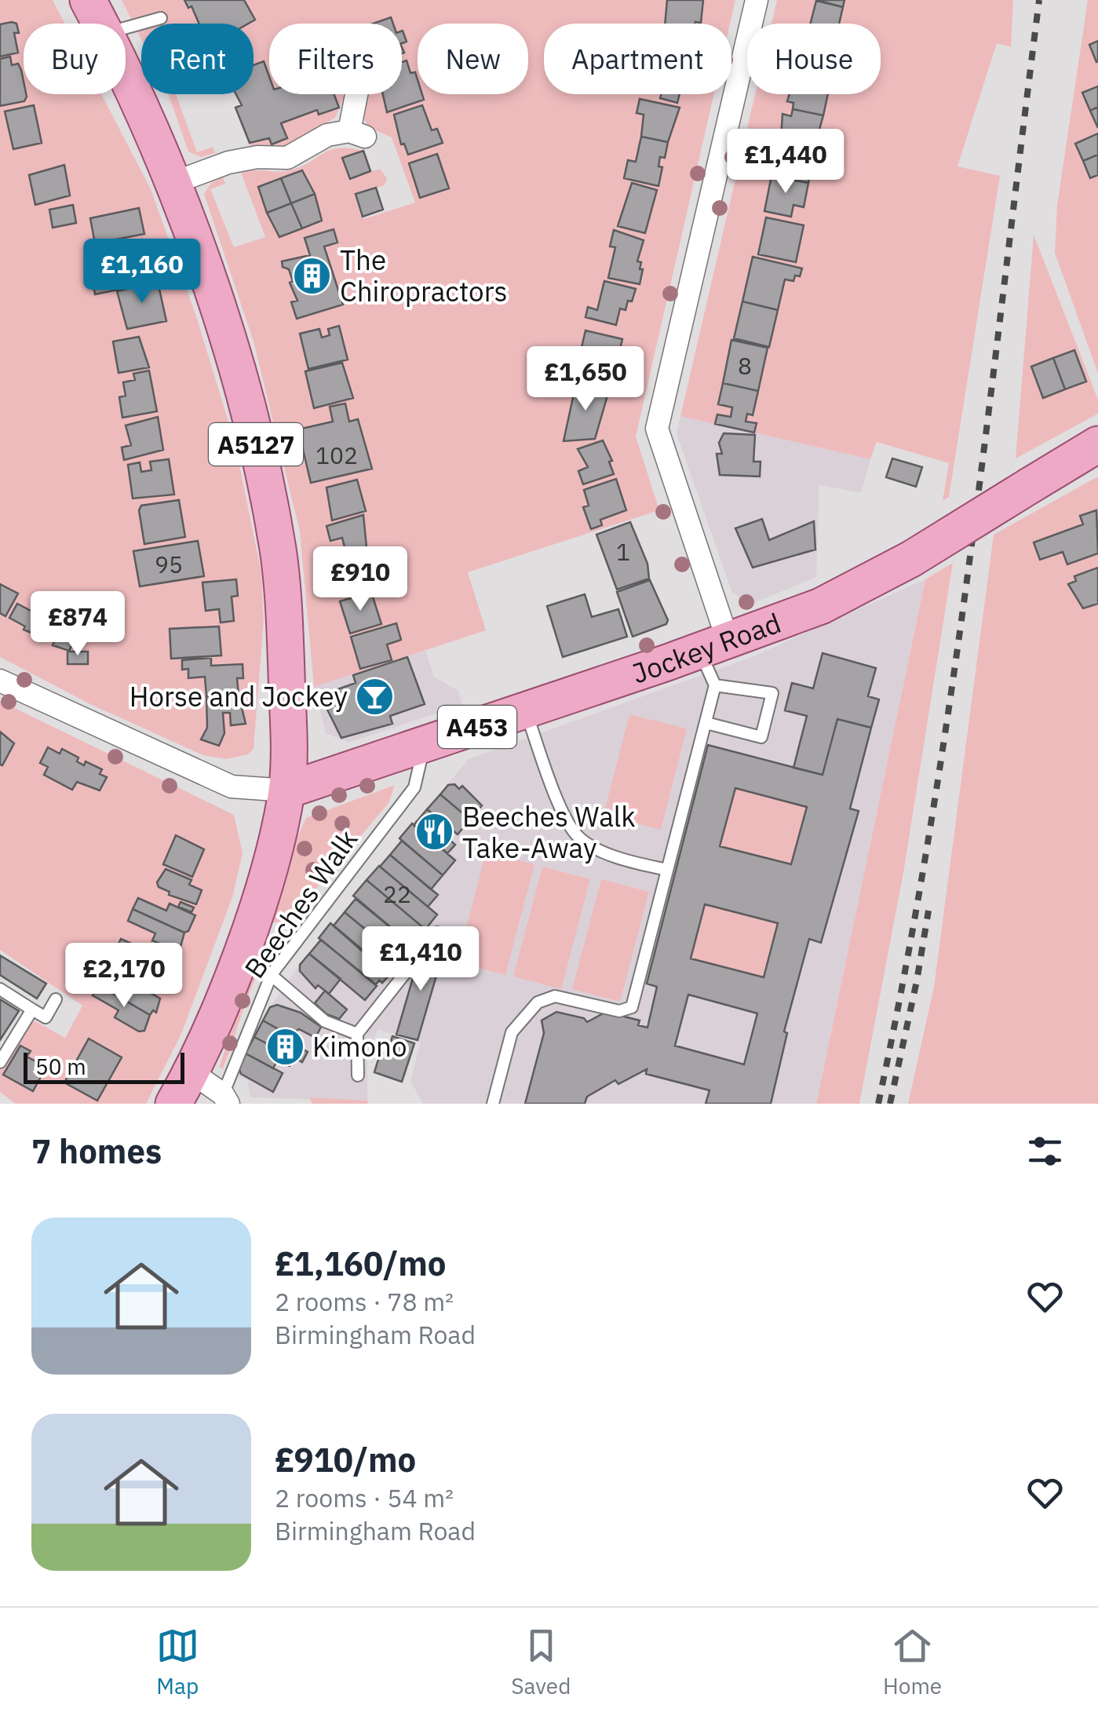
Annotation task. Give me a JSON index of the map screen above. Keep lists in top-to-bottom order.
{
  "streets": {
    "main road": ["A5127", "Jockey Road", "A453"],
    "lane": ["Beeches Walk"]
  },
  "crossings": [
    ["A5127", "Jockey Road"],
    ["Jockey Road", "Beeches Walk"]
  ],
  "places": {
    "building": ["The Chiropractors", "Kimono"],
    "bar": ["Horse and Jockey"],
    "restaurant": ["Beeches Walk Take-Away"]
  },
  "house_numbers": [
    "8",
    "102",
    "1",
    "95",
    "22"
  ],
  "scale_bar": "50 m",
  "page": {
    "chip": [
      "Buy",
      "Rent",
      "Filters",
      "New",
      "Apartment",
      "House"
    ],
    "price": [
      "£1,440",
      "£1,160",
      "£1,650",
      "£910",
      "£874",
      "£1,410",
      "£2,170"
    ],
    "scale": "50 m",
    "heading": "7 homes",
    "list": [
      {
        "name": "£1,160/mo",
        "note": "2 rooms · 78 m² · Birmingham Road"
      },
      {
        "name": "£910/mo",
        "note": "2 rooms · 54 m² · Birmingham Road"
      }
    ],
    "tabs": ["Map", "Saved", "Home"]
  }
}
